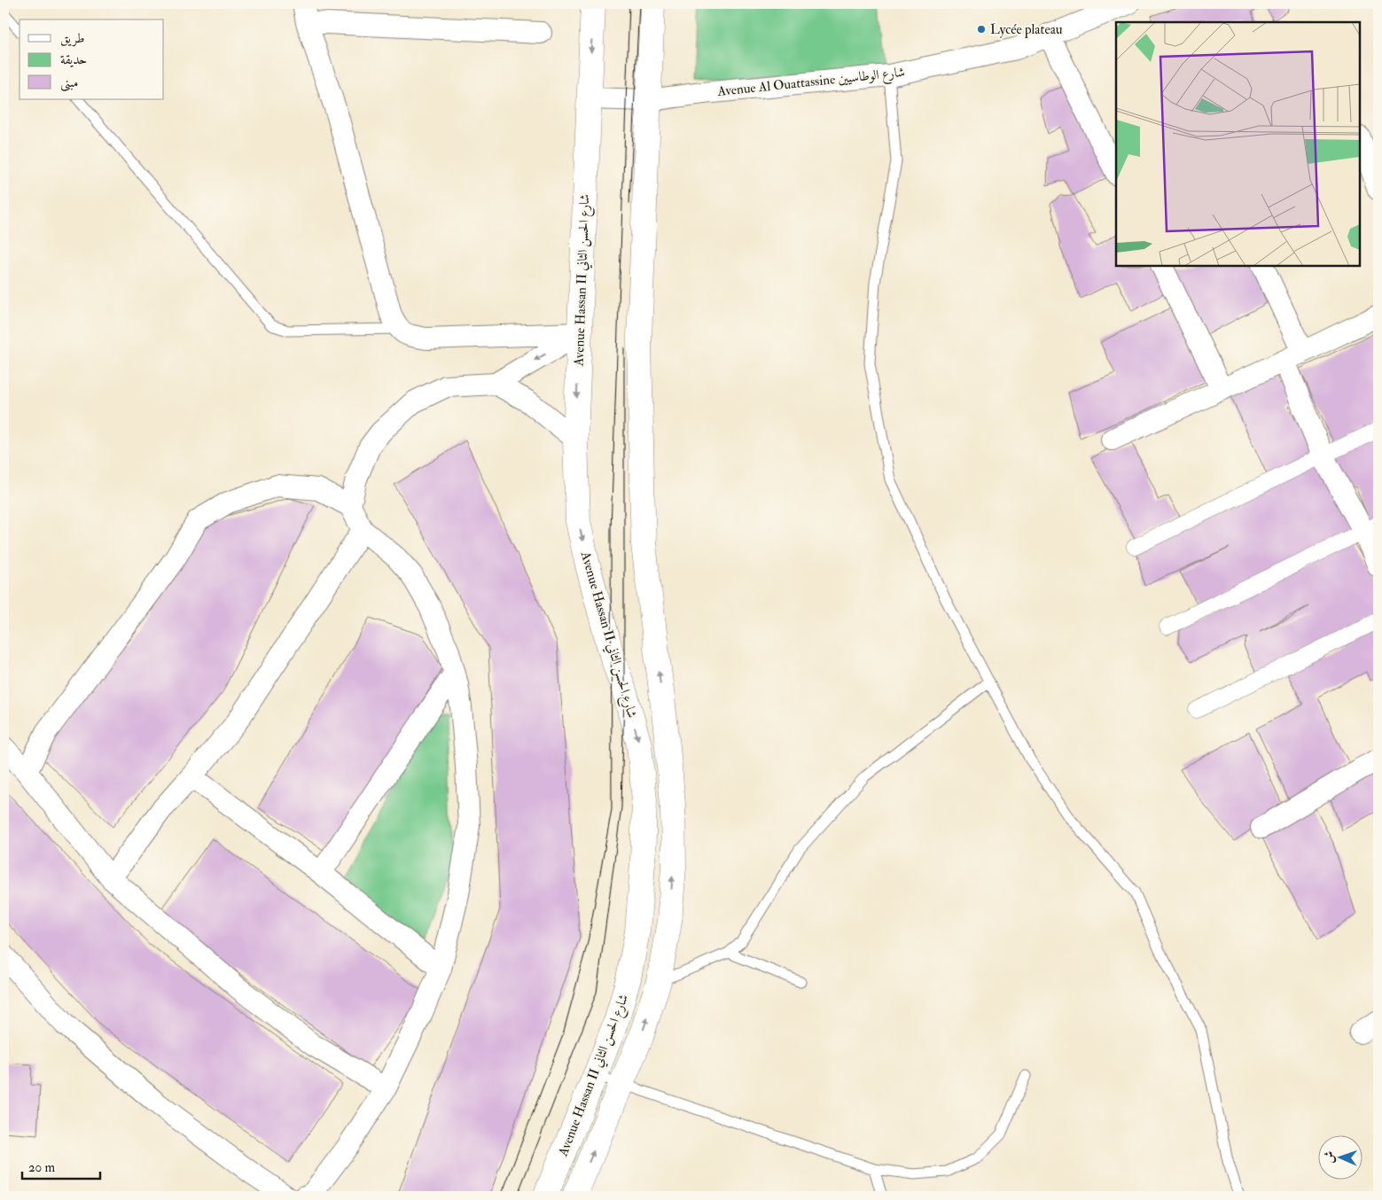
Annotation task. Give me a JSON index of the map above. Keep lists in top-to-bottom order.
{
  "streets": {
    "highway": ["Avenue Hassan II شارع الحسن الثاني"],
    "street": ["Avenue Al Ouattassine شارع الوطاسيين"]
  },
  "crossings": [
    ["Avenue Al Ouattassine شارع الوطاسيين", "Avenue Hassan II شارع الحسن الثاني"]
  ],
  "places": ["Lycée plateau"],
  "legend": ["طريق", "حديقة", "مبنى"],
  "scale_bar": "20 m",
  "north": "left"
}
